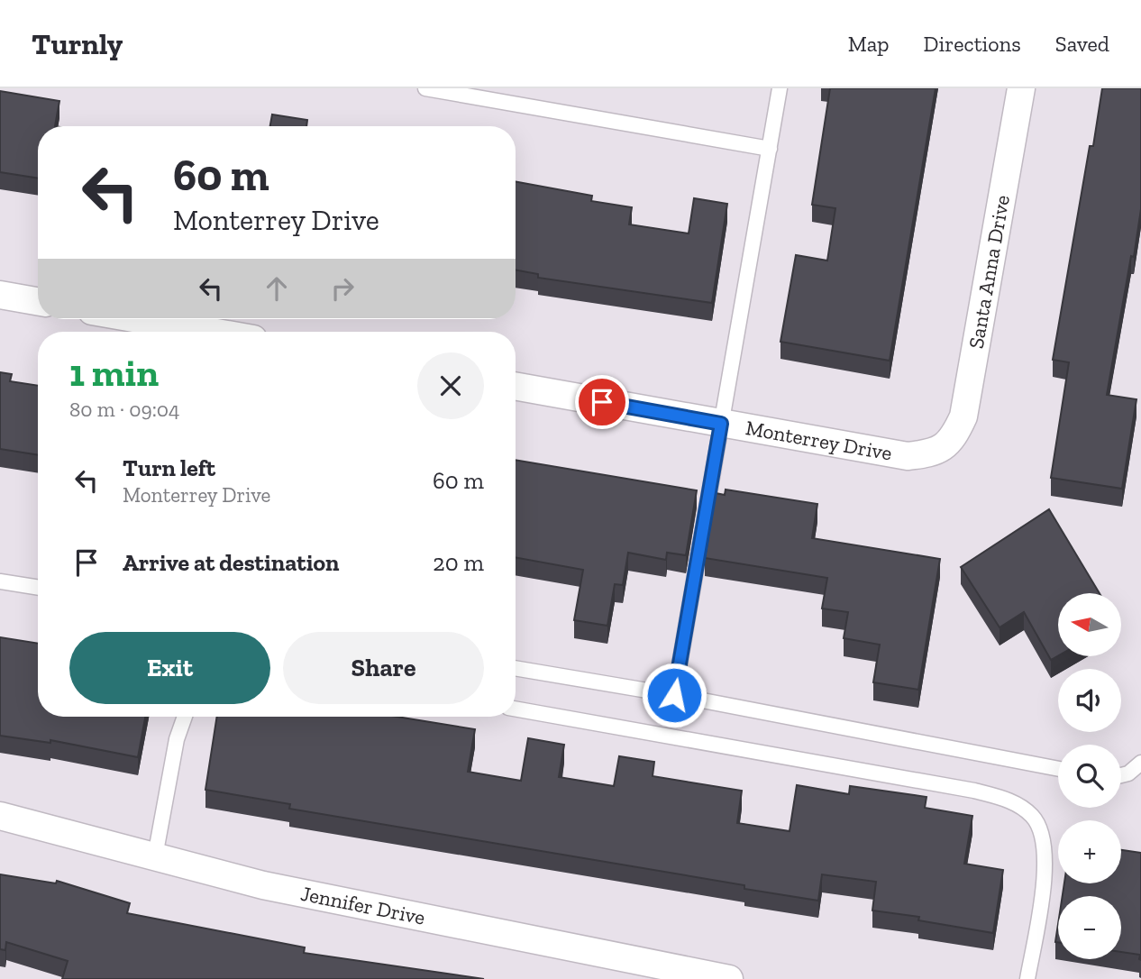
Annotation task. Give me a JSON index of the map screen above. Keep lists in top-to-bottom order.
{
  "streets": {
    "street": ["Santa Anna Drive", "Monterrey Drive", "Jennifer Drive"]
  },
  "crossings": [
    ["Santa Anna Drive", "Monterrey Drive"]
  ],
  "north": "left",
  "page": {
    "header": "Turnly",
    "nav": ["Map", "Directions", "Saved"],
    "turn": ["60 m", "Monterrey Drive"],
    "heading": ["1 min", "80 m · 09:04"],
    "list": [
      {
        "name": "Turn left",
        "note": "Monterrey Drive",
        "value": "60 m"
      },
      {
        "name": "Arrive at destination",
        "value": "20 m"
      }
    ],
    "map_buttons": ["+", "−"],
    "buttons": ["Exit", "Share"]
  }
}
